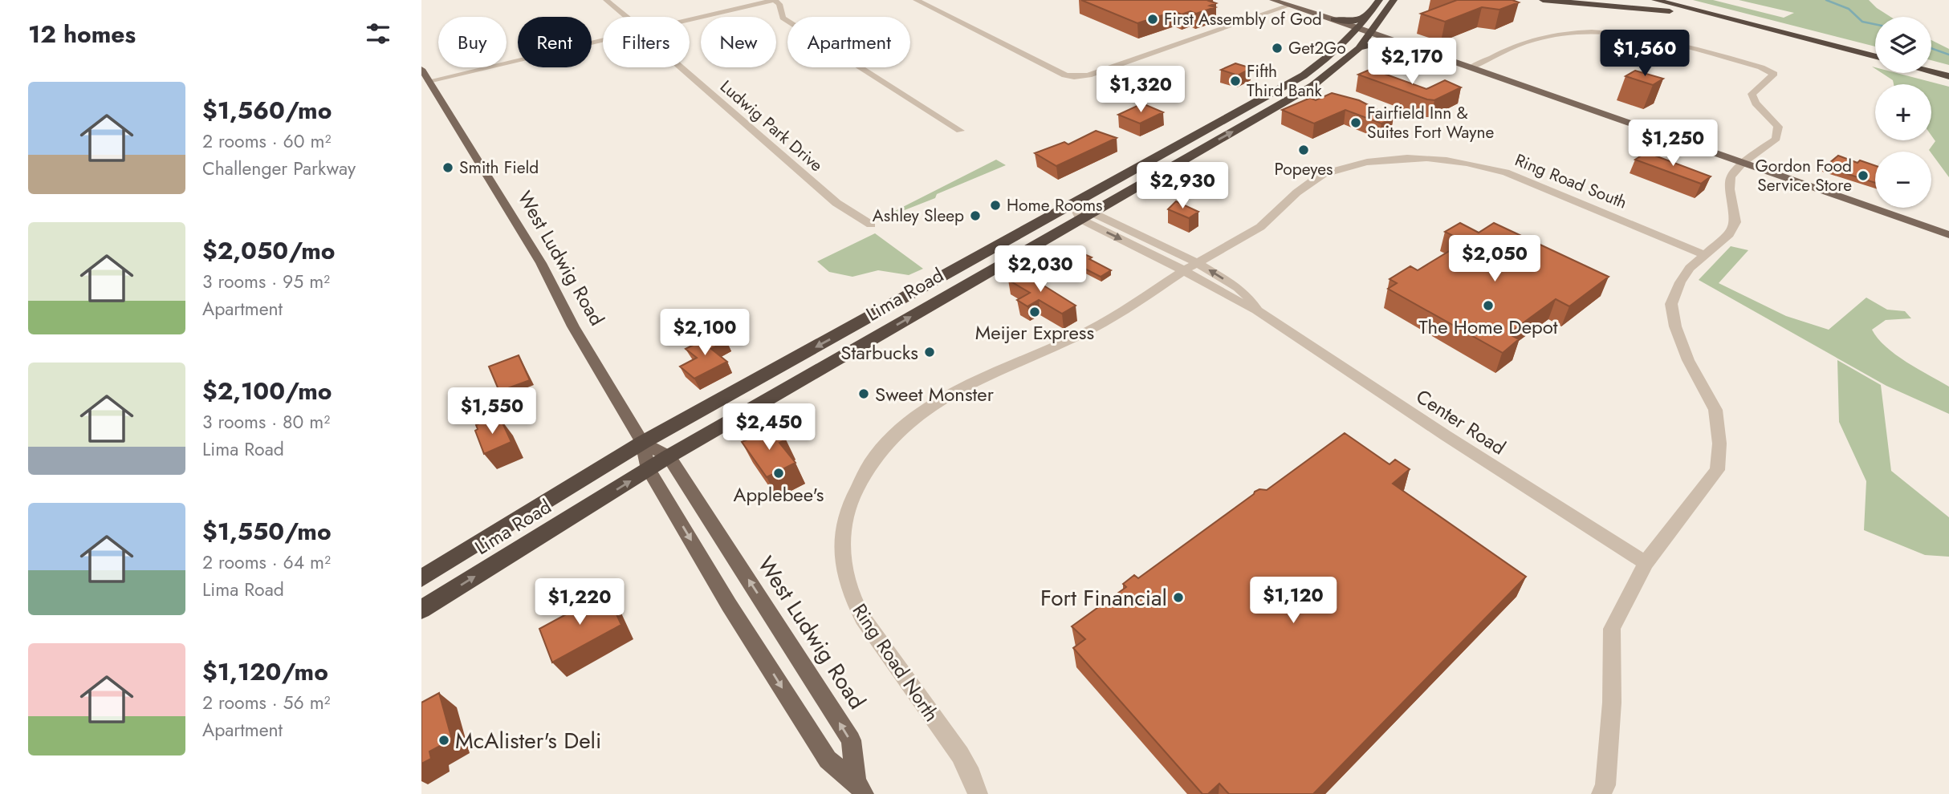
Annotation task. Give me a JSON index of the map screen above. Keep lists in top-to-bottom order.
{
  "streets": {
    "highway": ["Lima Road"],
    "main road": ["West Ludwig Road"],
    "street": [
      "Ludwig Park Drive",
      "Ring Road South",
      "Center Road",
      "Ring Road North"
    ]
  },
  "crossings": [
    ["Ring Road South", "Center Road"],
    ["Ring Road South", "Ring Road North"],
    ["West Ludwig Road", "Lima Road"],
    ["Lima Road", "Center Road"],
    ["Center Road", "Ring Road North"]
  ],
  "places": [
    "First Assembly of God",
    "Get2Go",
    "Fifth Third Bank",
    "Fairfield Inn & Suites Fort Wayne",
    "Popeyes",
    "Smith Field",
    "Gordon Food Service Store",
    "Home Rooms",
    "Ashley Sleep",
    "The Home Depot",
    "Meijer Express",
    "Starbucks",
    "Sweet Monster",
    "Applebee's",
    "Fort Financial",
    "McAlister's Deli"
  ],
  "page": {
    "heading": "12 homes",
    "map_buttons": ["+", "−"],
    "chip": [
      "Buy",
      "Rent",
      "Filters",
      "New",
      "Apartment"
    ],
    "price": [
      "$1,560",
      "$2,170",
      "$1,320",
      "$1,250",
      "$2,930",
      "$2,050",
      "$2,030",
      "$2,100",
      "$1,550",
      "$2,450",
      "$1,120",
      "$1,220"
    ],
    "list": [
      {
        "name": "$1,560/mo",
        "note": "2 rooms · 60 m² · Challenger Parkway"
      },
      {
        "name": "$2,050/mo",
        "note": "3 rooms · 95 m² · Apartment"
      },
      {
        "name": "$2,100/mo",
        "note": "3 rooms · 80 m² · Lima Road"
      },
      {
        "name": "$1,550/mo",
        "note": "2 rooms · 64 m² · Lima Road"
      },
      {
        "name": "$1,120/mo",
        "note": "2 rooms · 56 m² · Apartment"
      }
    ]
  }
}
